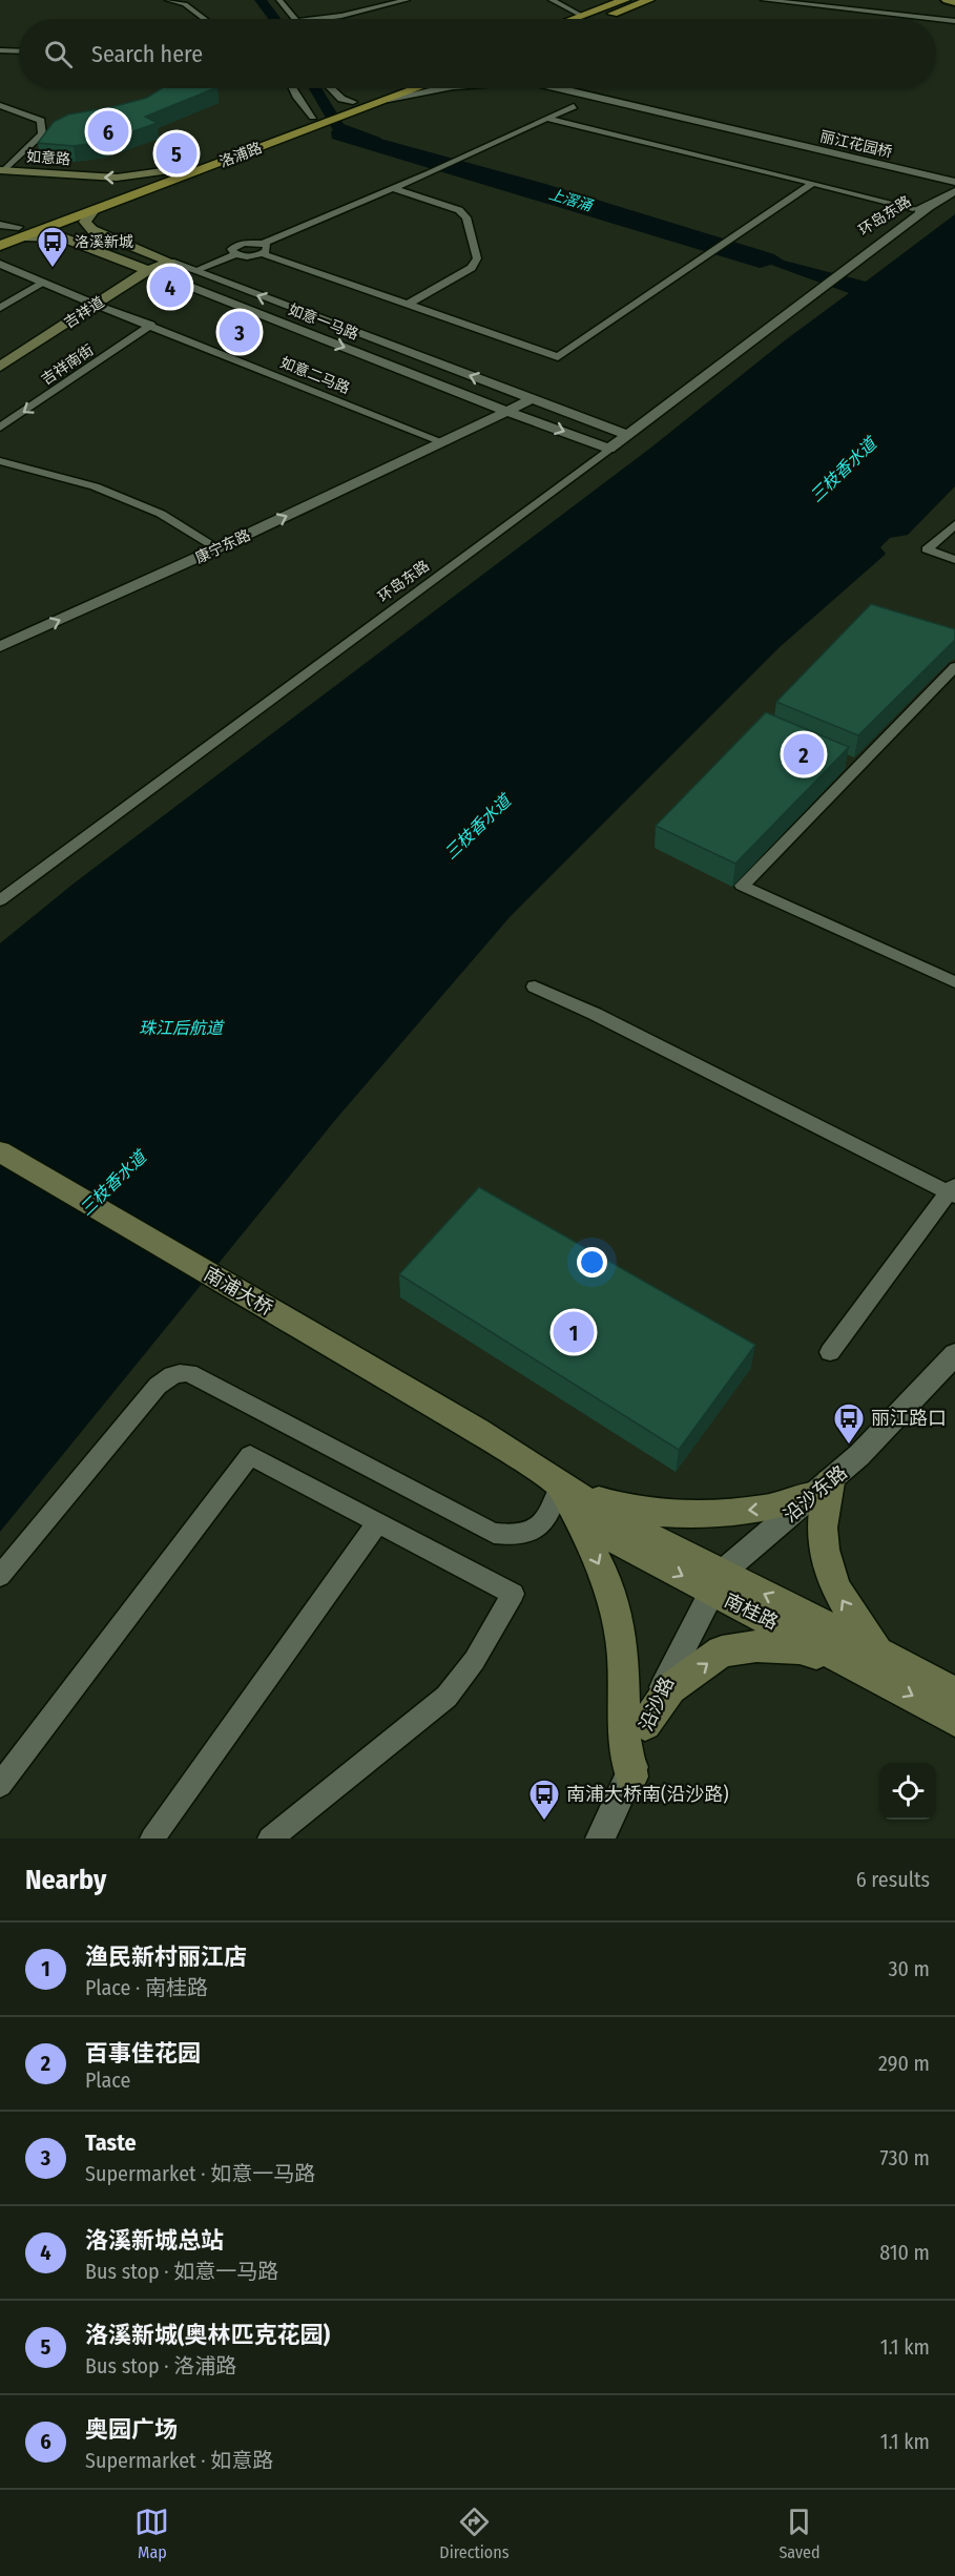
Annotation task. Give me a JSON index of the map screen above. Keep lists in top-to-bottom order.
{
  "streets": {
    "highway": ["洛浦路"],
    "main road": [
      "如意路",
      "吉祥道",
      "如意一马路",
      "南浦大桥",
      "南桂路"
    ],
    "street": [
      "丽江花园桥",
      "环岛东路",
      "吉祥南街",
      "如意二马路",
      "康宁东路",
      "沿沙东路",
      "沿沙路"
    ]
  },
  "crossings": [
    ["洛浦路", "如意路"],
    ["洛浦路", "如意一马路"],
    ["环岛东路", "如意一马路"],
    ["吉祥道", "如意一马路"],
    ["吉祥道", "如意二马路"],
    ["如意一马路", "康宁东路"],
    ["吉祥南街", "如意二马路"],
    ["如意二马路", "康宁东路"],
    ["南浦大桥", "南桂路"],
    ["沿沙东路", "南桂路"],
    ["沿沙东路", "沿沙路"],
    ["南桂路", "沿沙路"]
  ],
  "one_way": ["吉祥南街", "康宁东路"],
  "water": ["上滘涌", "三枝香水道", "珠江后航道"],
  "places": {
    "bus stop": ["洛溪新城", "丽江路口", "南浦大桥南(沿沙路)"]
  },
  "page": {
    "search": "Search here",
    "pins": [
      "6",
      "5",
      "4",
      "3",
      "2",
      "1"
    ],
    "heading": ["Nearby", "6 results"],
    "list": [
      {
        "mark": "1",
        "name": "渔民新村丽江店",
        "note": "Place · 南桂路",
        "value": "30 m"
      },
      {
        "mark": "2",
        "name": "百事佳花园",
        "note": "Place",
        "value": "290 m"
      },
      {
        "mark": "3",
        "name": "Taste",
        "note": "Supermarket · 如意一马路",
        "value": "730 m"
      },
      {
        "mark": "4",
        "name": "洛溪新城总站",
        "note": "Bus stop · 如意一马路",
        "value": "810 m"
      },
      {
        "mark": "5",
        "name": "洛溪新城(奥林匹克花园)",
        "note": "Bus stop · 洛浦路",
        "value": "1.1 km"
      },
      {
        "mark": "6",
        "name": "奥园广场",
        "note": "Supermarket · 如意路",
        "value": "1.1 km"
      }
    ],
    "nav": ["Map", "Directions", "Saved"]
  }
}
